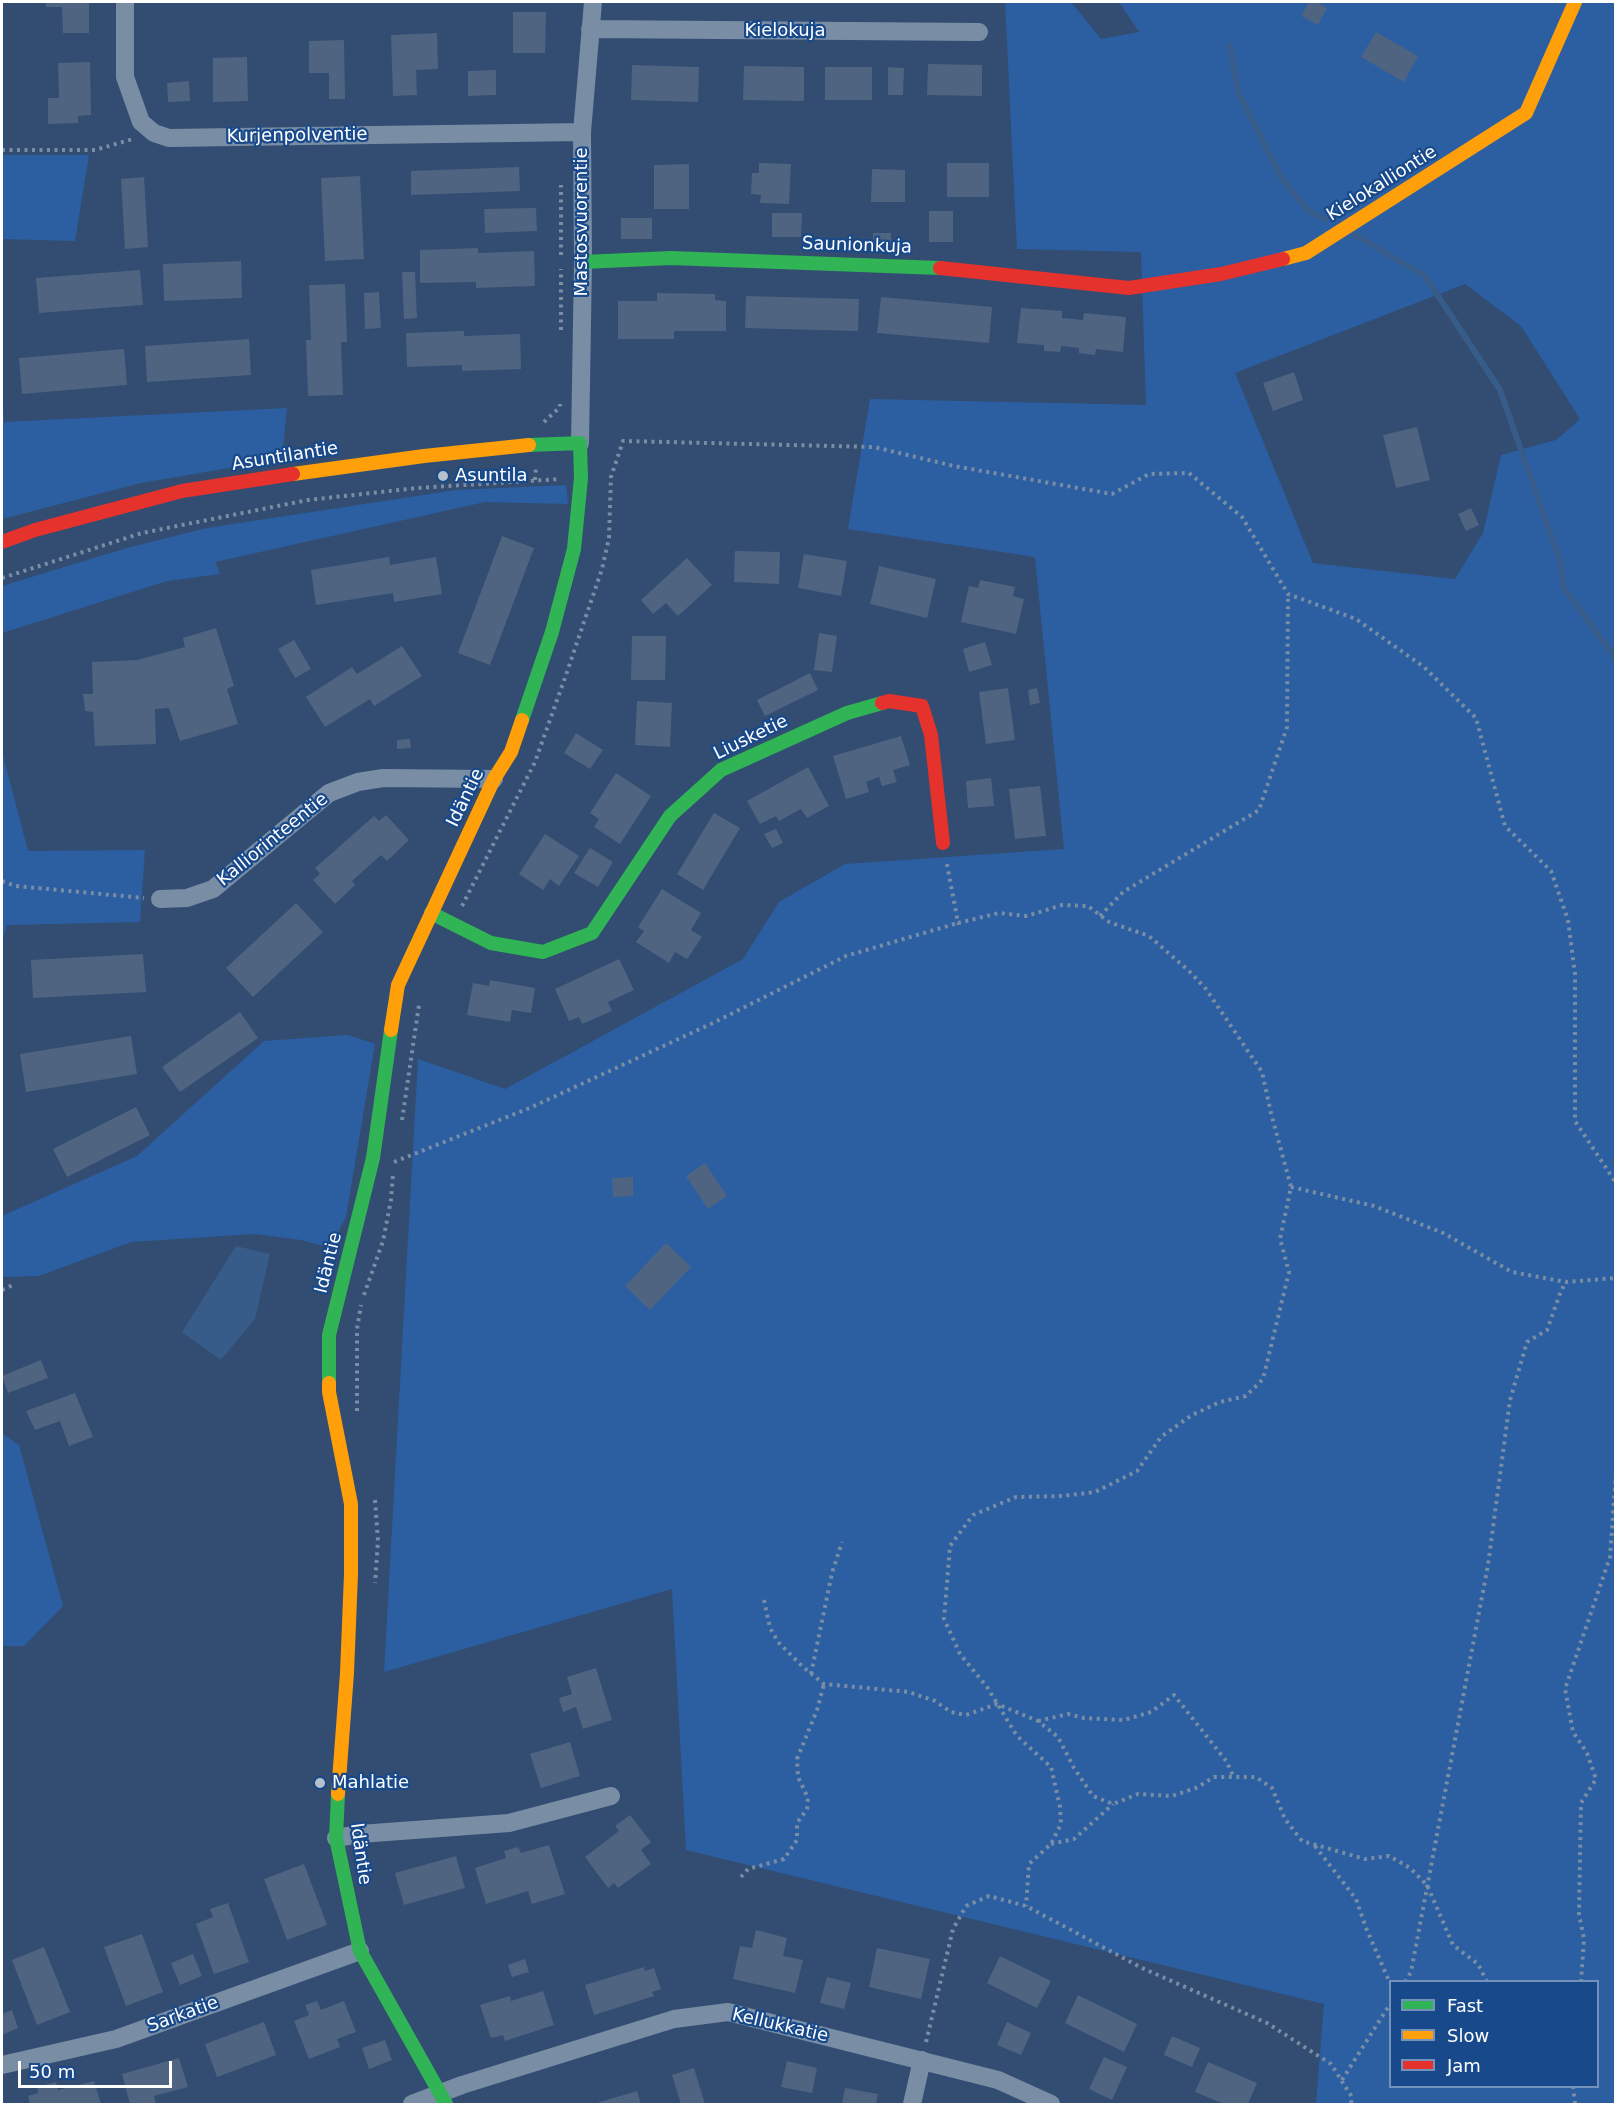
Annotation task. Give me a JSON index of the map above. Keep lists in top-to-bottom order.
{
  "streets": {
    "street": [
      "Kielokuja",
      "Kurjenpolventie",
      "Kielokalliontie",
      "Mastosvuorentie",
      "Saunionkuja",
      "Asuntilantie",
      "Liusketie",
      "Idäntie",
      "Kalliorinteentie",
      "Sarkatie",
      "Kellukkatie"
    ]
  },
  "crossings": [
    ["Kielokuja", "Mastosvuorentie"],
    ["Kurjenpolventie", "Mastosvuorentie"],
    ["Kielokalliontie", "Saunionkuja"],
    ["Mastosvuorentie", "Saunionkuja"],
    ["Mastosvuorentie", "Asuntilantie"],
    ["Mastosvuorentie", "Idäntie"],
    ["Asuntilantie", "Idäntie"],
    ["Liusketie", "Idäntie"],
    ["Idäntie", "Kalliorinteentie"],
    ["Idäntie", "Sarkatie"],
    ["Idäntie", "Kellukkatie"]
  ],
  "places": ["Asuntila", "Mahlatie"],
  "legend": ["Fast", "Slow", "Jam"],
  "scale_bar": "50 m"
}
